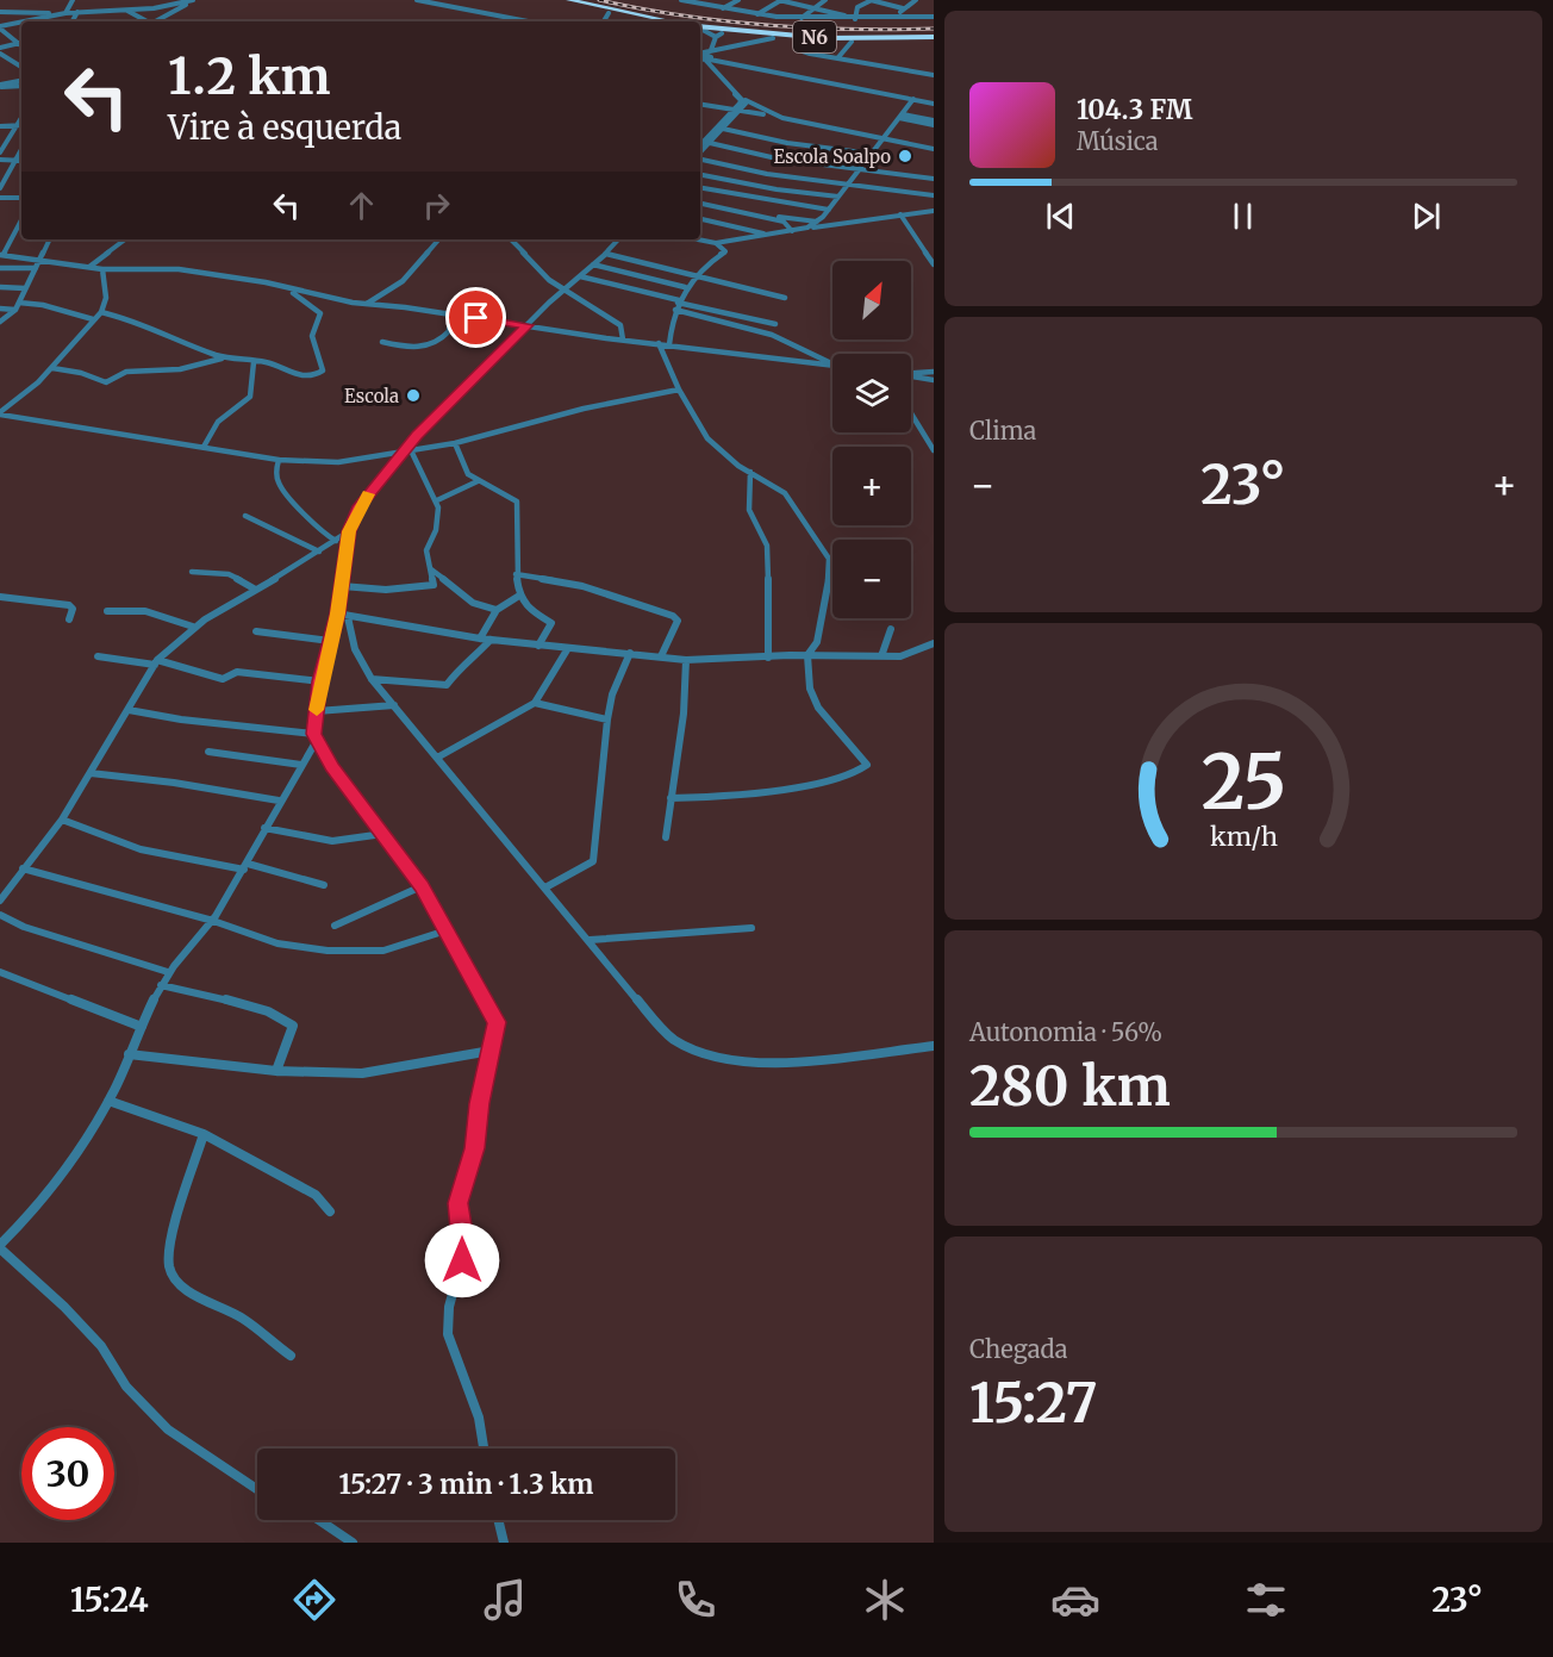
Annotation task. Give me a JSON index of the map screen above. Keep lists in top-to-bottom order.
{
  "streets": {
    "highway": ["N6"]
  },
  "places": ["Escola Soalpo", "Escola"],
  "north": "top right",
  "page": {
    "turn": ["1.2 km", "Vire à esquerda"],
    "song": ["104.3 FM", "Música"],
    "map_buttons": ["+", "−"],
    "tile": [
      "Clima",
      ["Autonomia · 56%", "280 km"],
      ["Chegada", "15:27"]
    ],
    "heat": ["−", "23°", "+"],
    "limit": "30",
    "trip": "15:27 · 3 min · 1.3 km",
    "tabs": ["15:24", "23°"],
    "gauge": ["25", "km/h"]
  }
}
